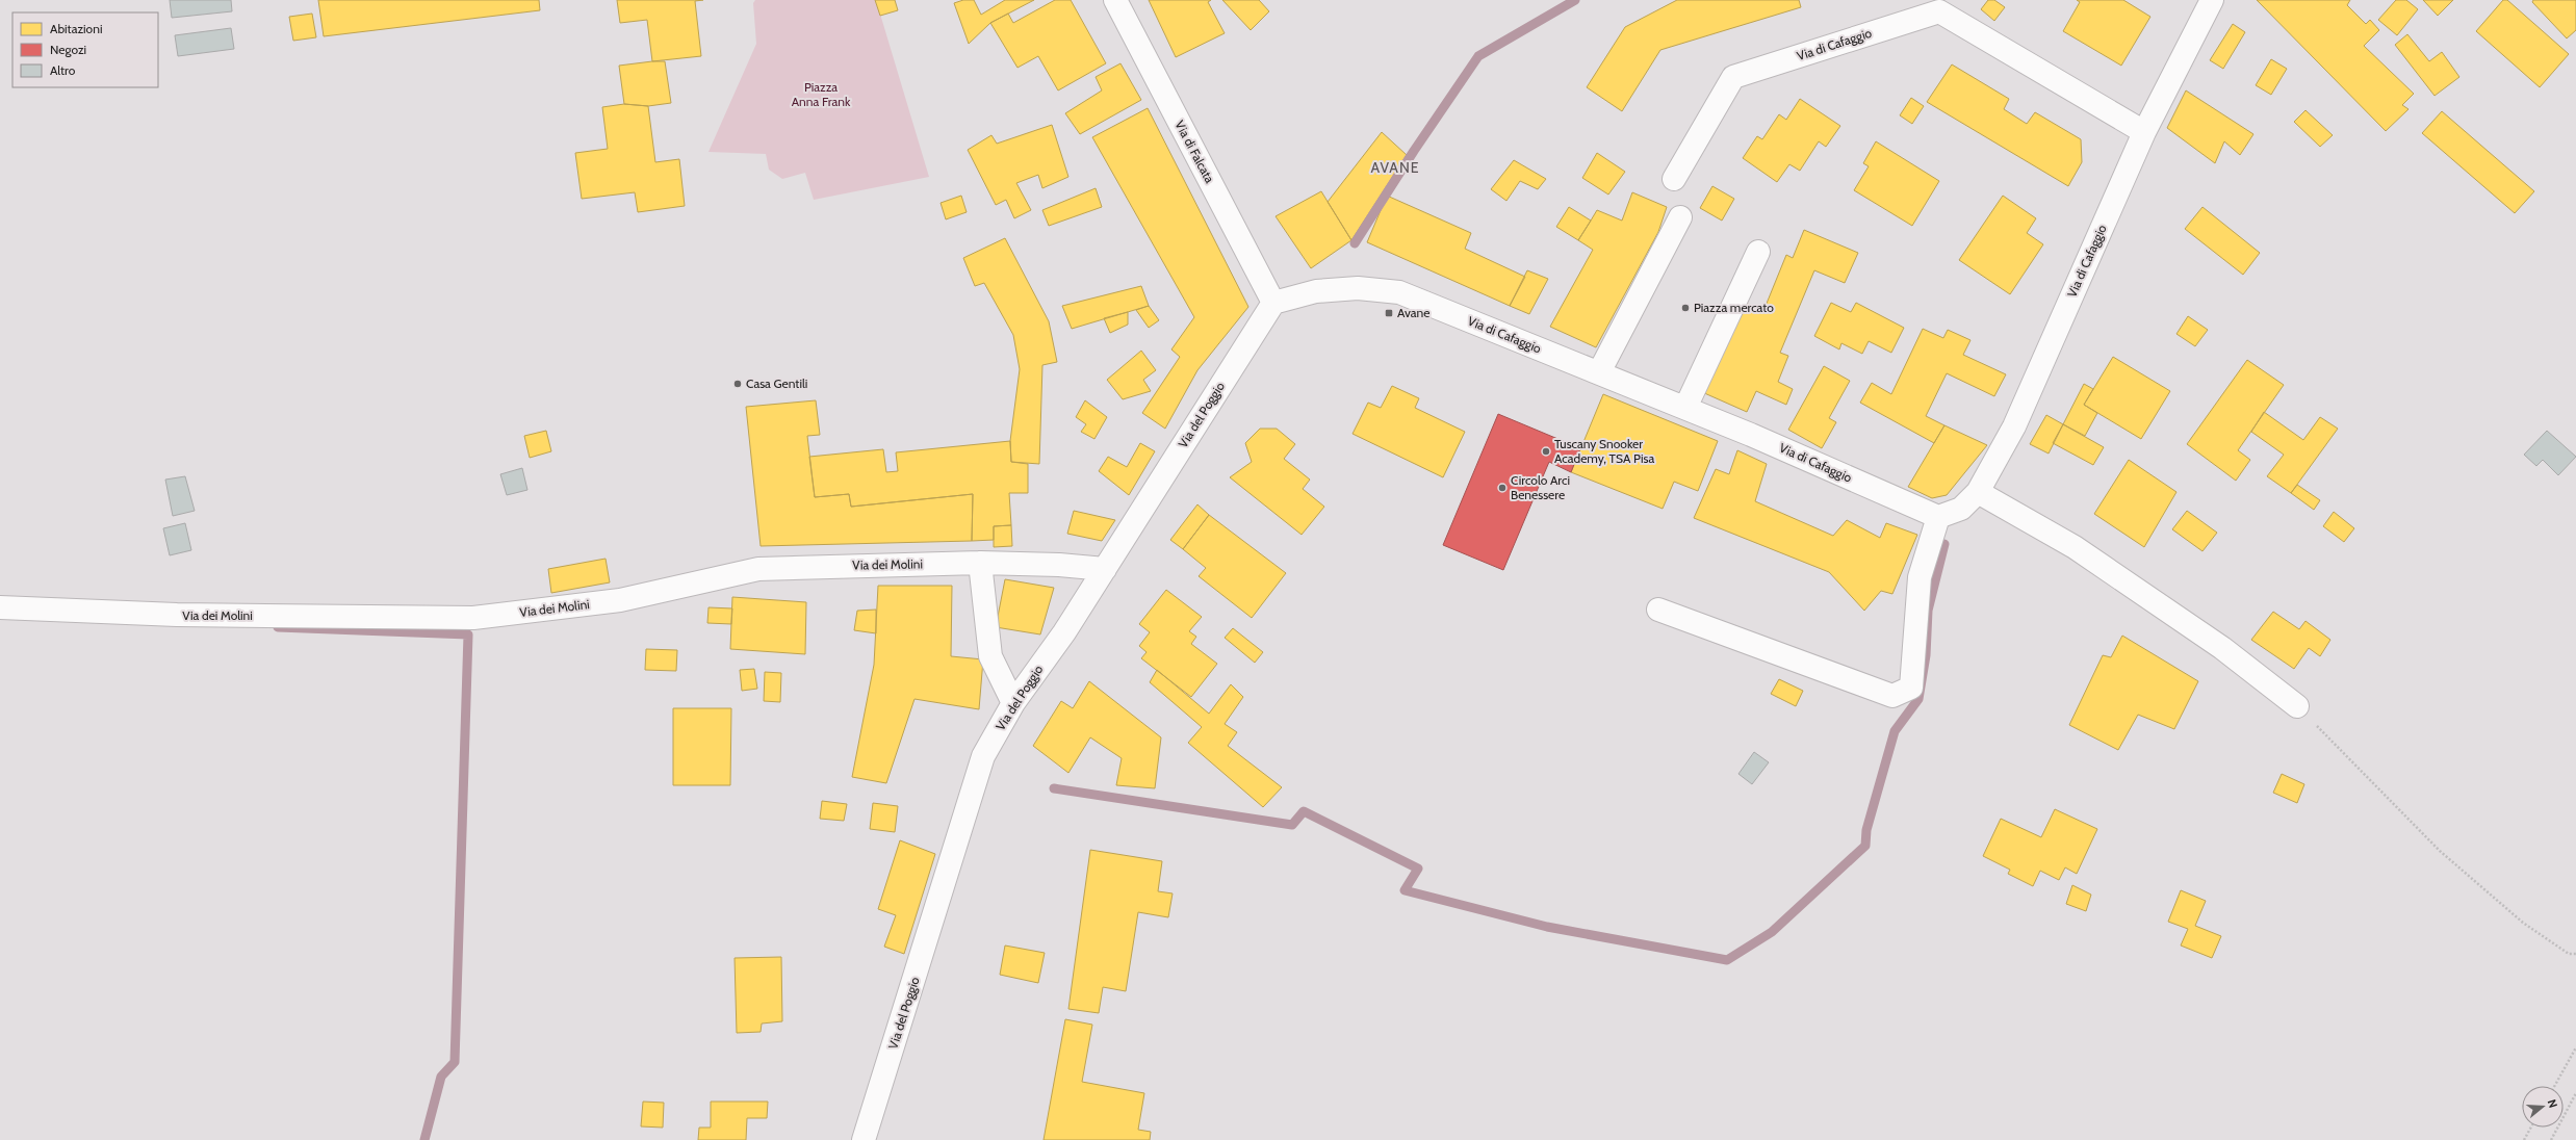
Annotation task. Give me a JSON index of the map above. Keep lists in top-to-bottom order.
{
  "streets": {
    "street": [
      "Via di Cafaggio",
      "Via di Falcata",
      "Via del Poggio",
      "Via dei Molini"
    ]
  },
  "crossings": [
    ["Via di Cafaggio", "Via di Falcata"],
    ["Via di Cafaggio", "Via del Poggio"],
    ["Via di Falcata", "Via del Poggio"],
    ["Via del Poggio", "Via dei Molini"]
  ],
  "districts": ["AVANE"],
  "parks": ["Piazza Anna Frank"],
  "places": {
    "other": [
      "Piazza mercato",
      "Casa Gentili",
      "Tuscany Snooker Academy, TSA Pisa",
      "Circolo Arci Benessere"
    ],
    "transit": ["Avane"]
  },
  "legend": ["Abitazioni", "Negozi", "Altro"],
  "north": "right"
}
